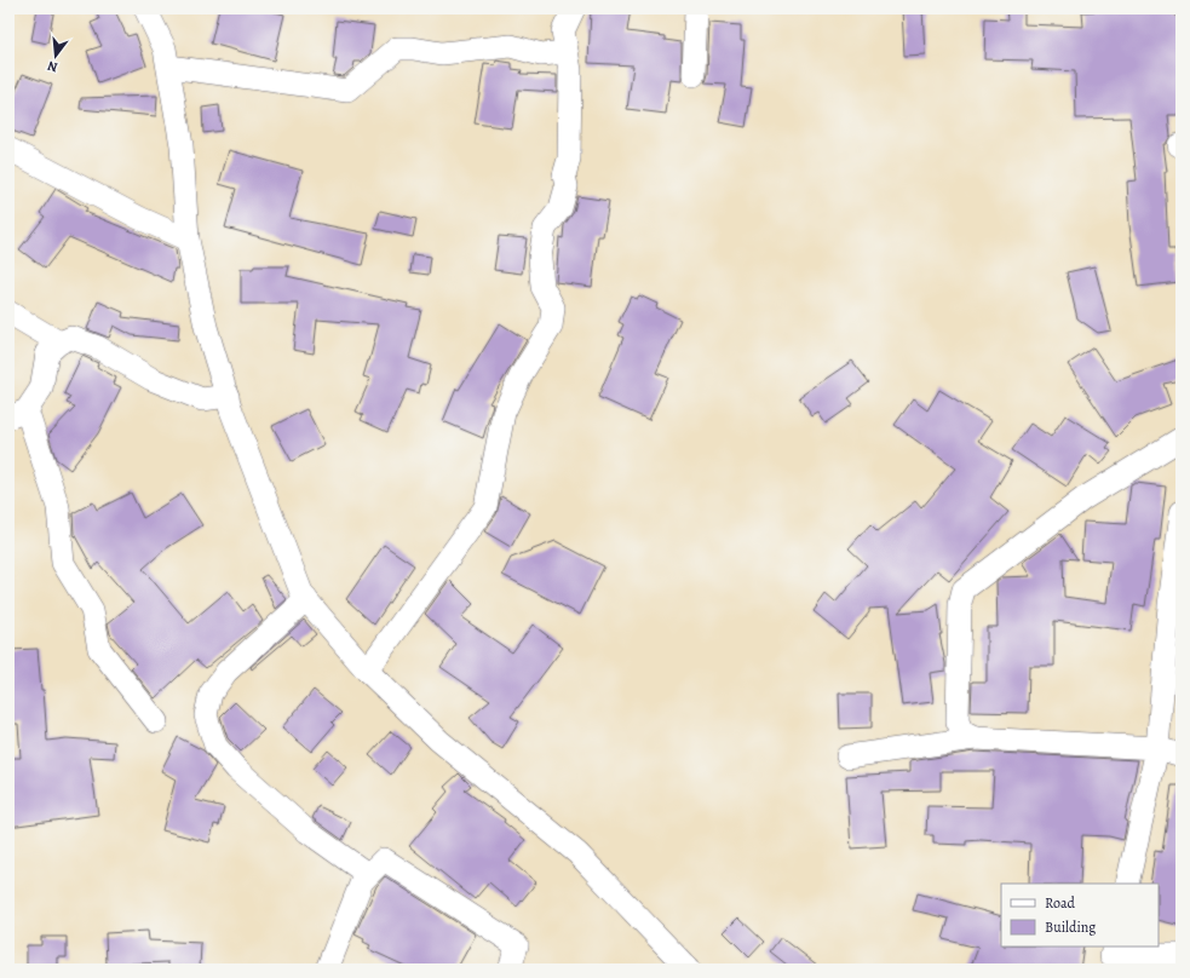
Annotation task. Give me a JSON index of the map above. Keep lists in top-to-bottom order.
{
  "legend": ["Road", "Building"],
  "north": "bottom"
}
